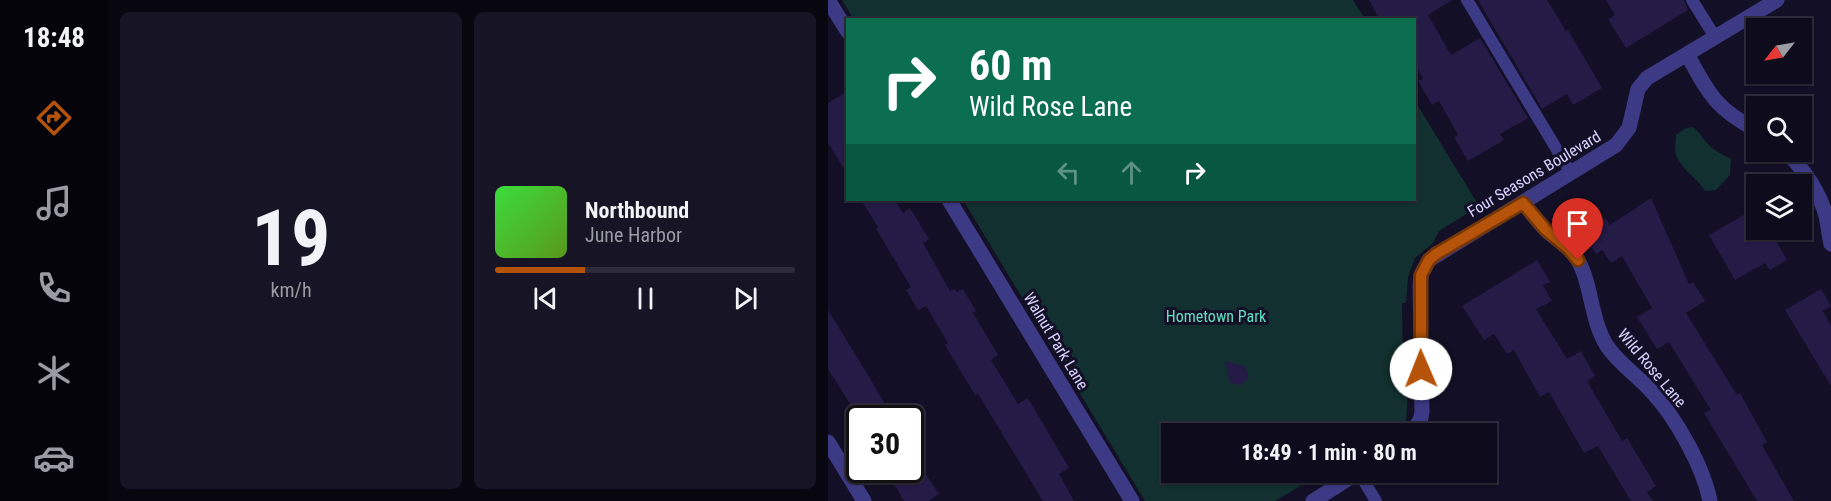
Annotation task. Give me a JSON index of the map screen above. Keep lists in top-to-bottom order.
{
  "streets": {
    "street": ["Four Seasons Boulevard", "Walnut Park Lane", "Wild Rose Lane"]
  },
  "crossings": [
    ["Four Seasons Boulevard", "Wild Rose Lane"]
  ],
  "parks": ["Hometown Park"],
  "north": "bottom left",
  "page": {
    "tabs": "18:48",
    "tile": ["19", "km/h"],
    "turn": ["60 m", "Wild Rose Lane"],
    "song": ["Northbound", "June Harbor"],
    "limit": "30",
    "trip": "18:49 · 1 min · 80 m"
  }
}
